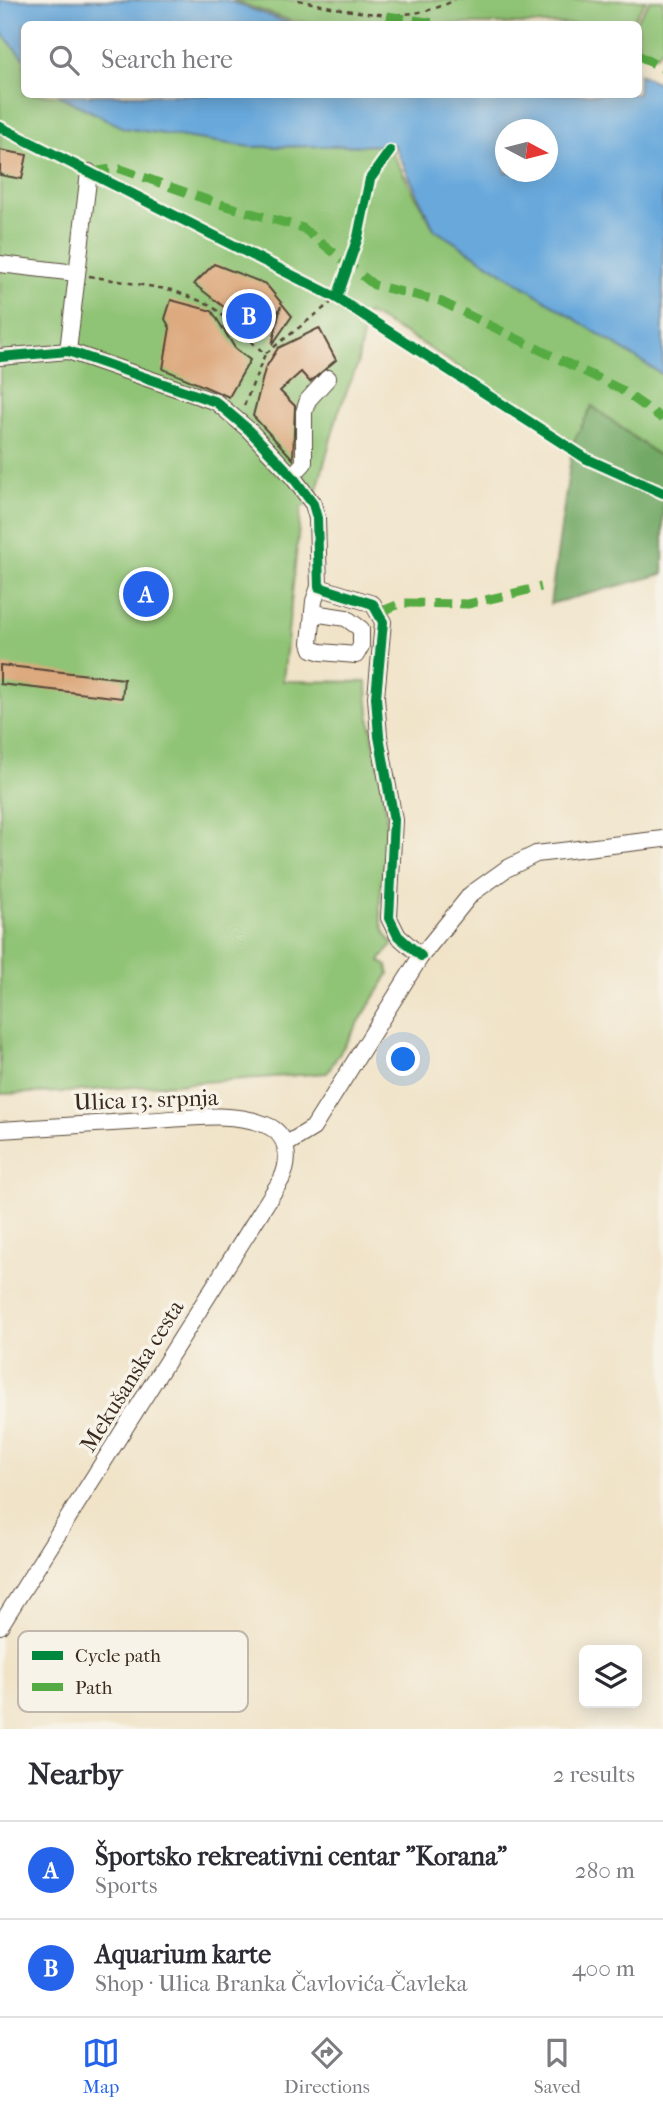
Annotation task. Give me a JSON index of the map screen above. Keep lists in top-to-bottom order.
{
  "streets": {
    "street": ["Ulica 13. srpnja", "Mekušanska cesta"]
  },
  "crossings": [
    ["Ulica 13. srpnja", "Mekušanska cesta"]
  ],
  "legend": ["Cycle path", "Path"],
  "north": "right",
  "page": {
    "search": "Search here",
    "pins": ["B", "A"],
    "heading": ["Nearby", "2 results"],
    "list": [
      {
        "mark": "A",
        "name": "Športsko rekreativni centar \"Korana\"",
        "note": "Sports",
        "value": "280 m"
      },
      {
        "mark": "B",
        "name": "Aquarium karte",
        "note": "Shop · Ulica Branka Čavlovića-Čavleka",
        "value": "400 m"
      }
    ],
    "nav": ["Map", "Directions", "Saved"]
  }
}
